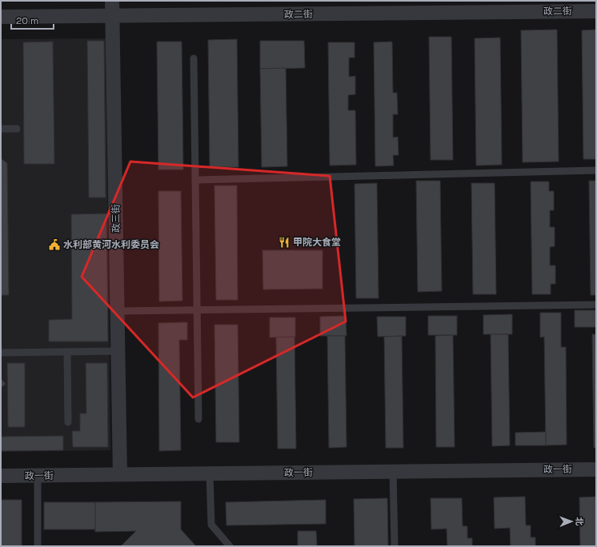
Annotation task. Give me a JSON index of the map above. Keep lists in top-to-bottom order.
{
  "streets": {
    "street": ["政二街", "政三街", "政一街"]
  },
  "crossings": [
    ["政二街", "政三街"],
    ["政三街", "政一街"]
  ],
  "places": {
    "restaurant": ["甲院大食堂"],
    "public building": ["水利部黄河水利委员会"]
  },
  "scale_bar": "20 m",
  "north": "right"
}
